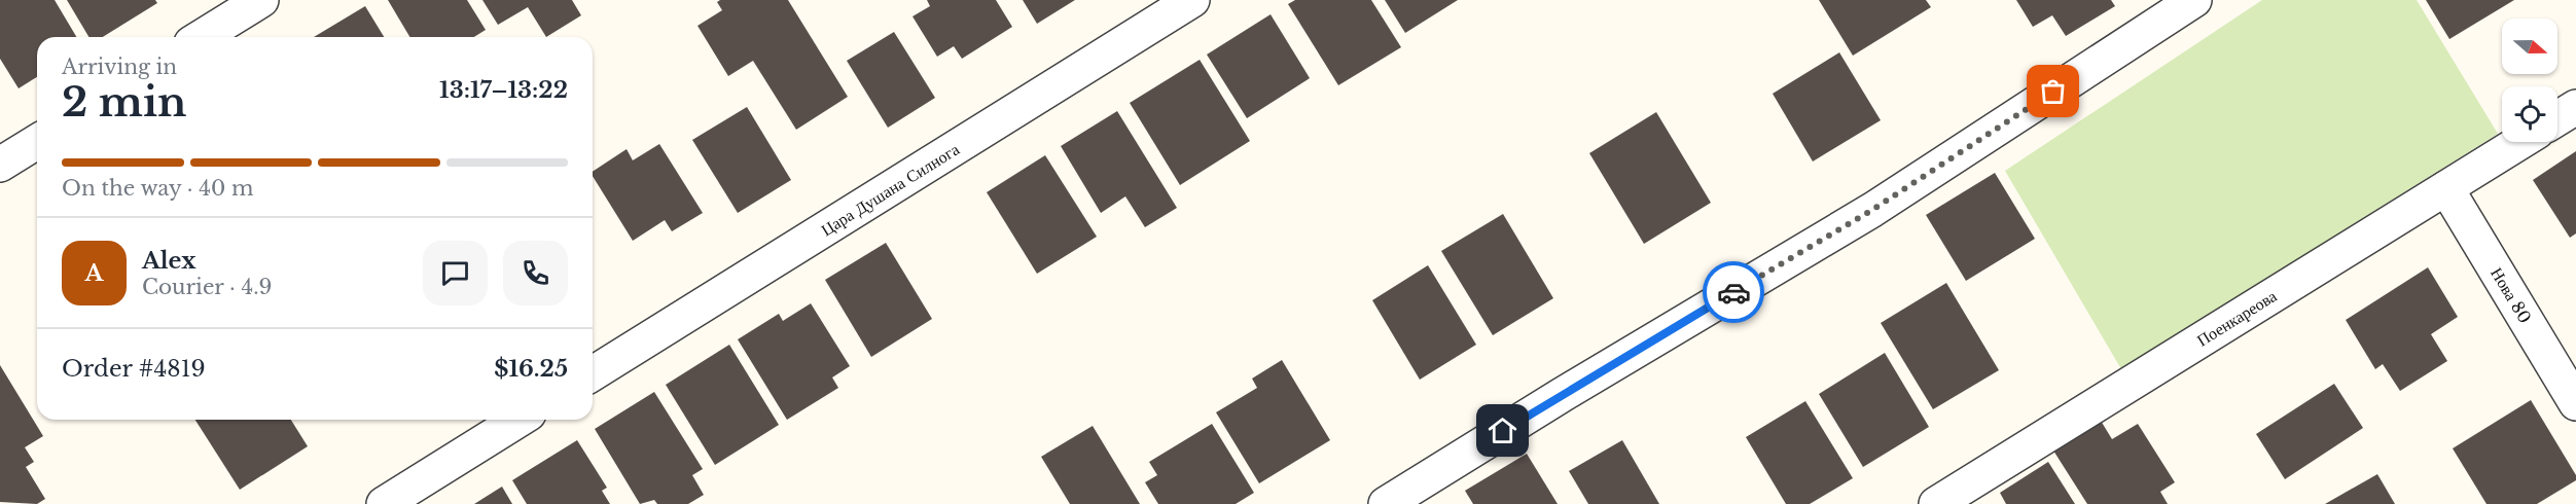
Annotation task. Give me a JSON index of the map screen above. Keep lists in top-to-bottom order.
{
  "streets": {
    "street": ["Цара Душана Силнога", "Нова 80", "Поенкареова"]
  },
  "crossings": [
    ["Нова 80", "Поенкареова"]
  ],
  "north": "right",
  "page": {
    "heading": ["2 min", "Arriving in", "13:17–13:22"],
    "panel": [
      "Alex",
      "Courier · 4.9",
      "Order #4819",
      "$16.25"
    ],
    "bar": "On the way · 40 m",
    "round": "A"
  }
}
